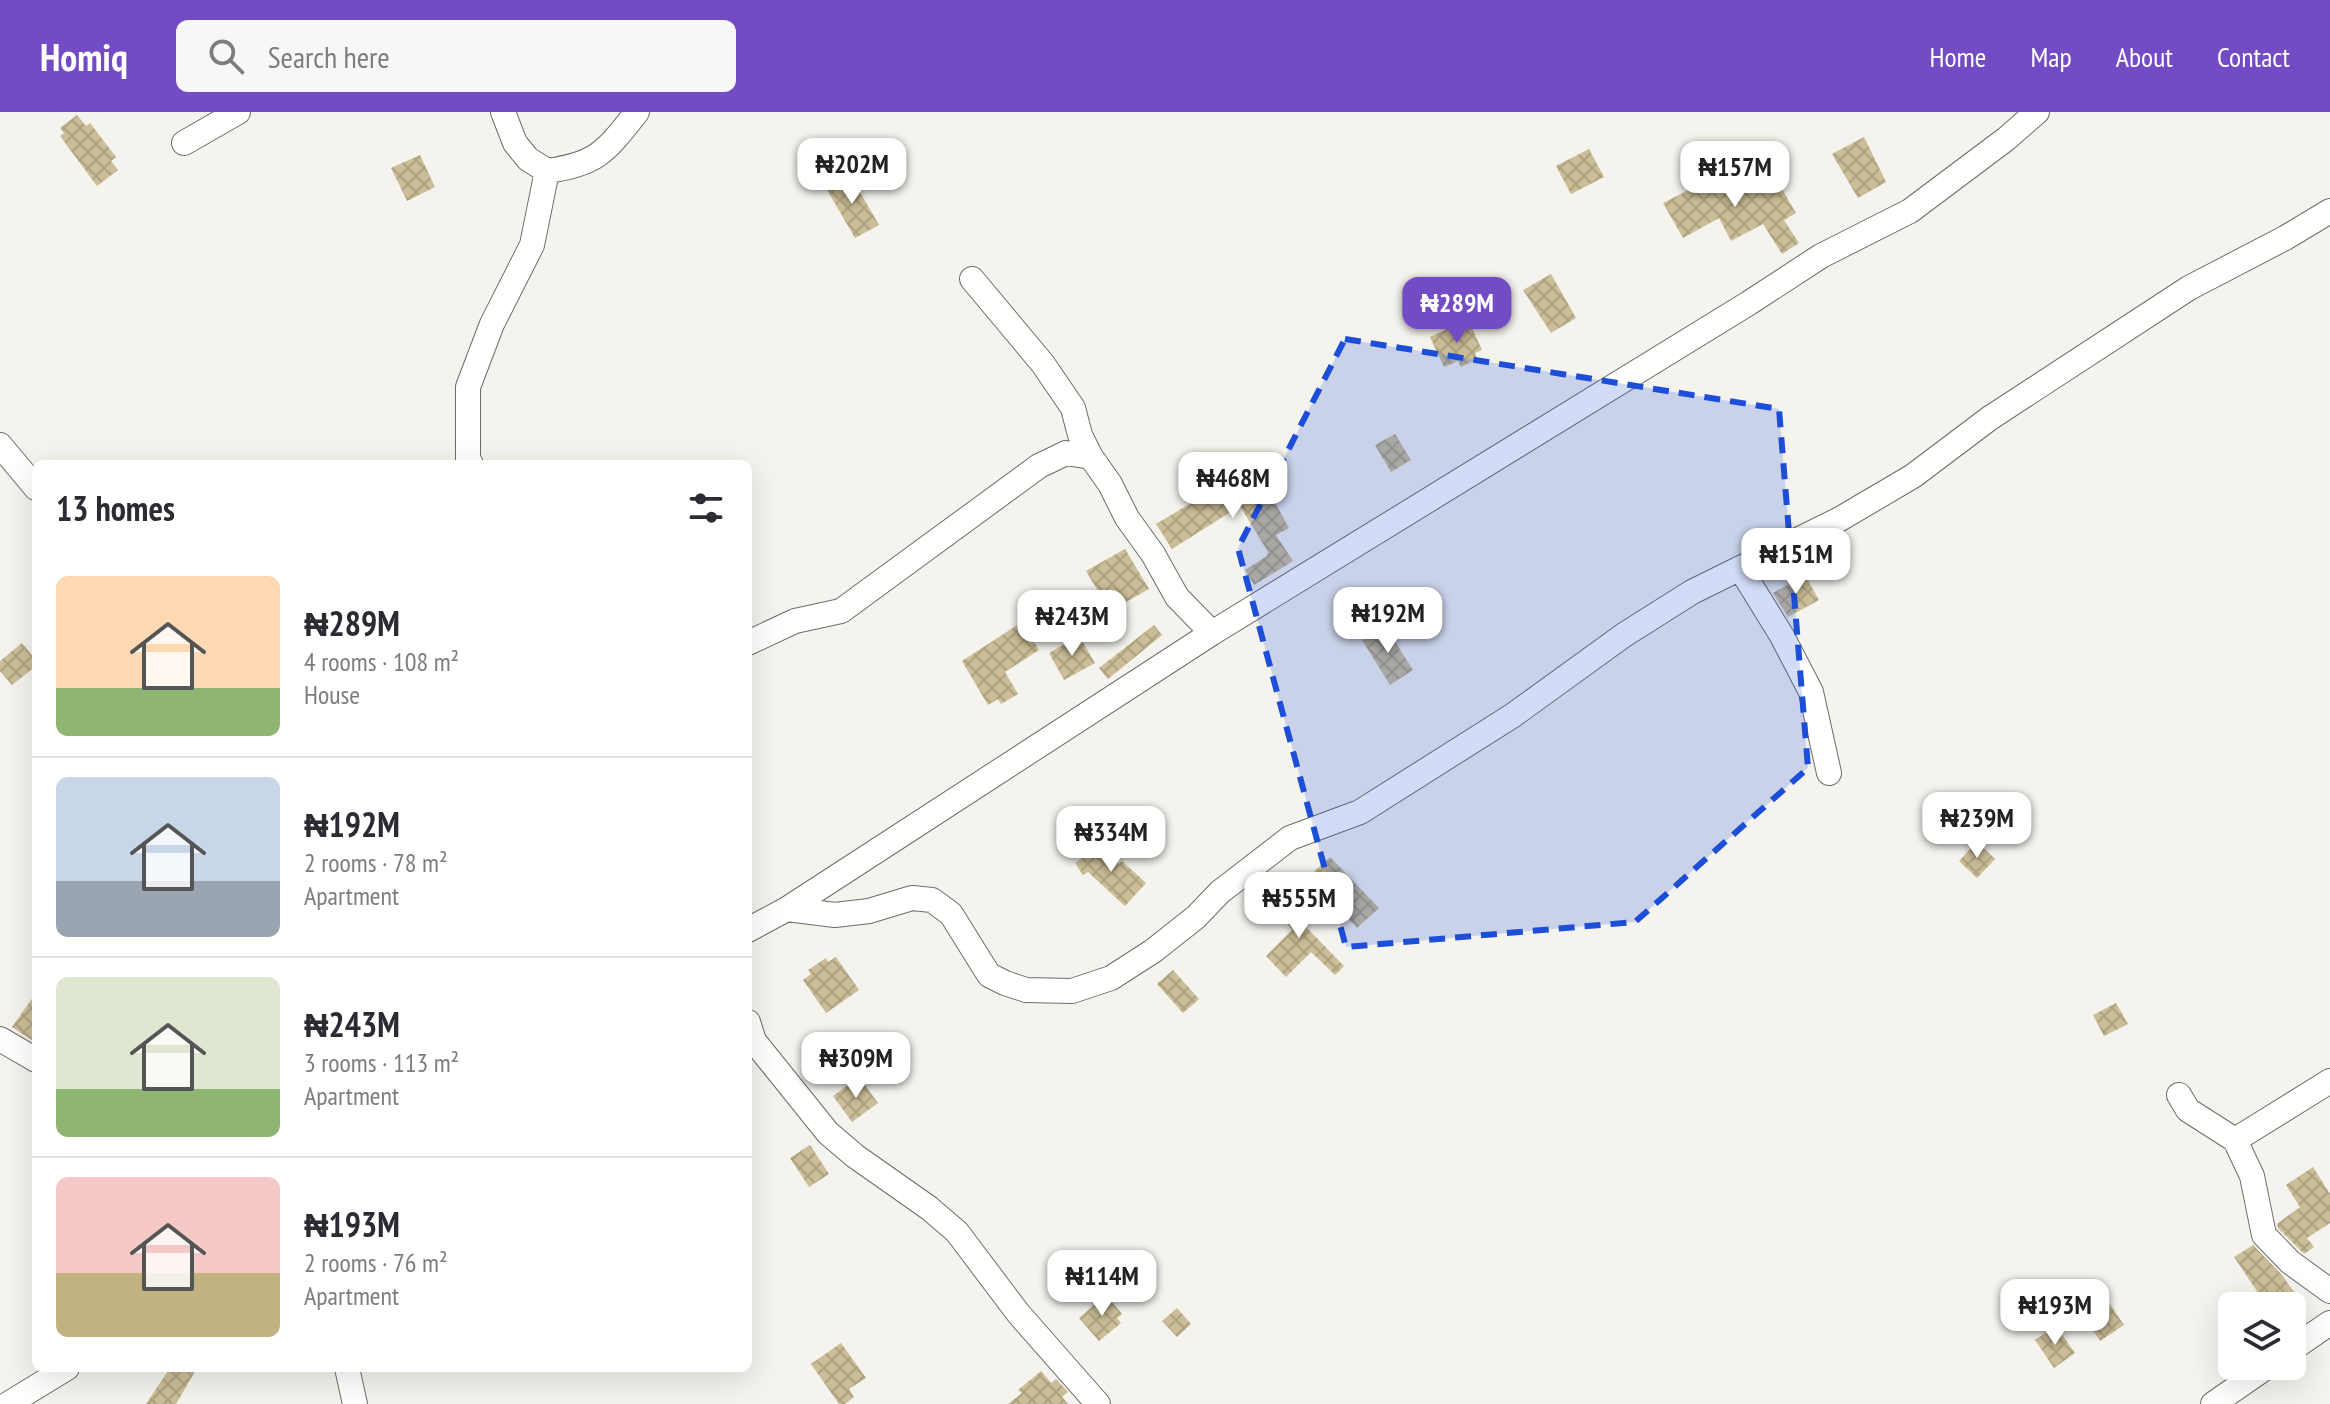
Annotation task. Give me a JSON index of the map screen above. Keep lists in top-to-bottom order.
{
  "page": {
    "header": "Homiq",
    "search": "Search here",
    "nav": [
      "Home",
      "Map",
      "About",
      "Contact"
    ],
    "price": [
      "₦202M",
      "₦157M",
      "₦289M",
      "₦468M",
      "₦151M",
      "₦192M",
      "₦243M",
      "₦239M",
      "₦334M",
      "₦555M",
      "₦309M",
      "₦114M",
      "₦193M"
    ],
    "heading": "13 homes",
    "list": [
      {
        "name": "₦289M",
        "note": "4 rooms · 108 m² · House"
      },
      {
        "name": "₦192M",
        "note": "2 rooms · 78 m² · Apartment"
      },
      {
        "name": "₦243M",
        "note": "3 rooms · 113 m² · Apartment"
      },
      {
        "name": "₦193M",
        "note": "2 rooms · 76 m² · Apartment"
      }
    ]
  }
}
